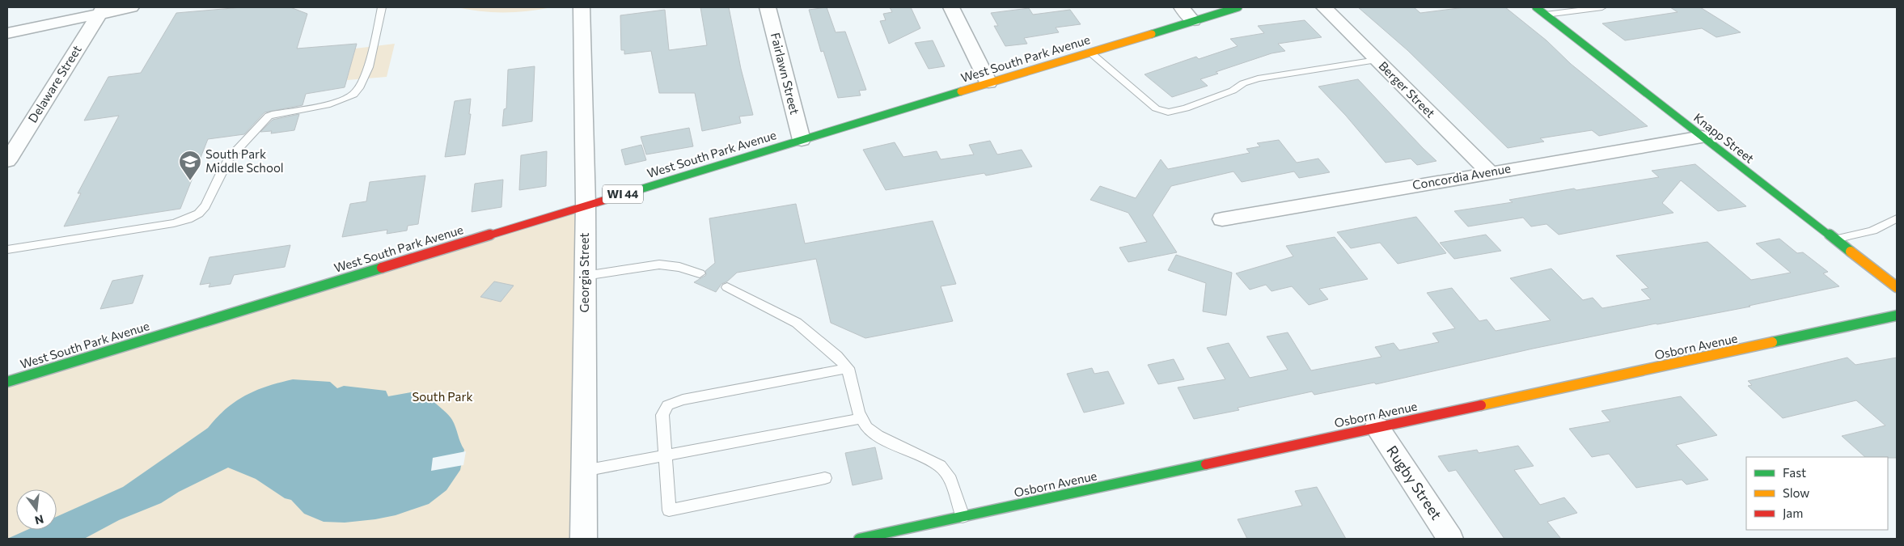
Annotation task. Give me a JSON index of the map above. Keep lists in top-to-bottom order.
{
  "streets": {
    "street": [
      "West South Park Avenue",
      "Fairlawn Street",
      "Delaware Street",
      "Berger Street",
      "Knapp Street",
      "Concordia Avenue",
      "WI 44",
      "Georgia Street",
      "Osborn Avenue",
      "Rugby Street"
    ]
  },
  "crossings": [
    ["West South Park Avenue", "Fairlawn Street"],
    ["West South Park Avenue", "Georgia Street"],
    ["Berger Street", "Concordia Avenue"],
    ["Knapp Street", "Concordia Avenue"],
    ["Osborn Avenue", "Rugby Street"]
  ],
  "parks": ["South Park"],
  "places": {
    "school or university": ["South Park Middle School"]
  },
  "legend": ["Fast", "Slow", "Jam"],
  "north": "bottom"
}
